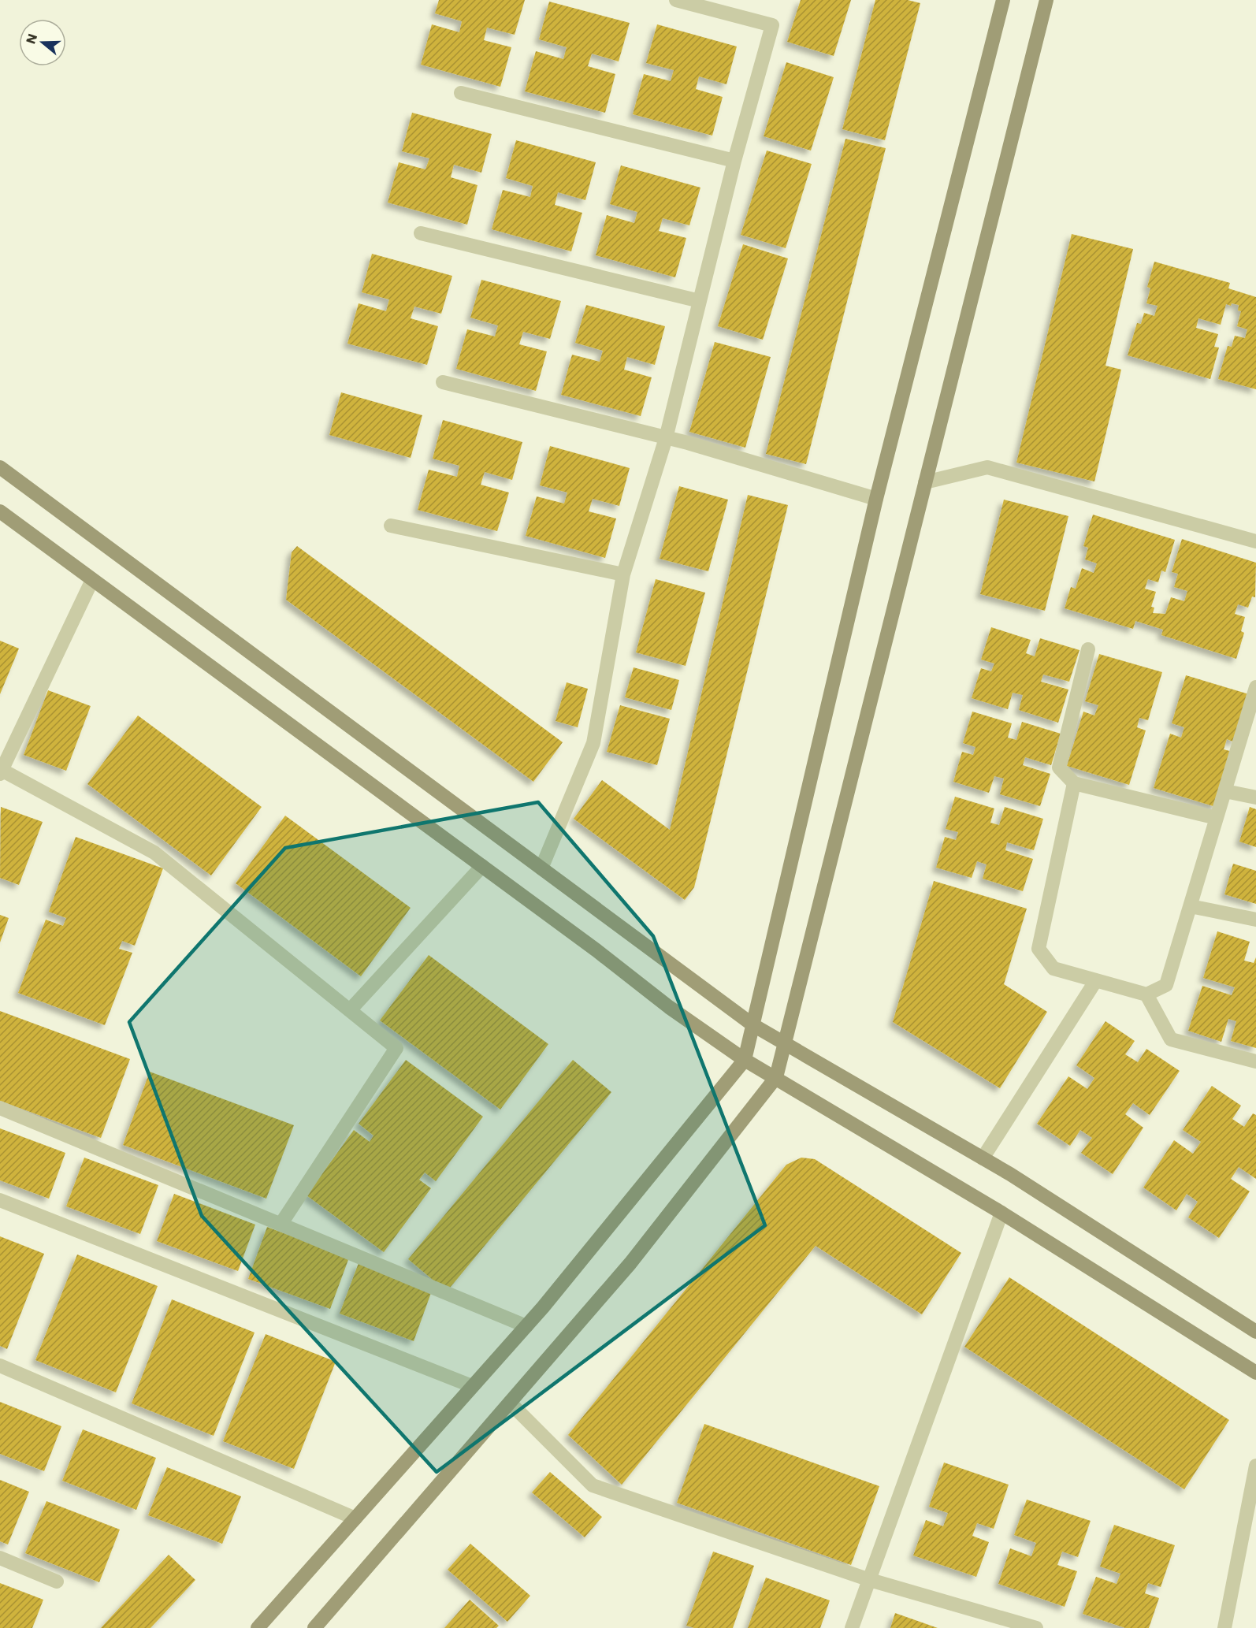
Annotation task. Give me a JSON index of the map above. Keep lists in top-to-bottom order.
{
  "north": "left"
}
